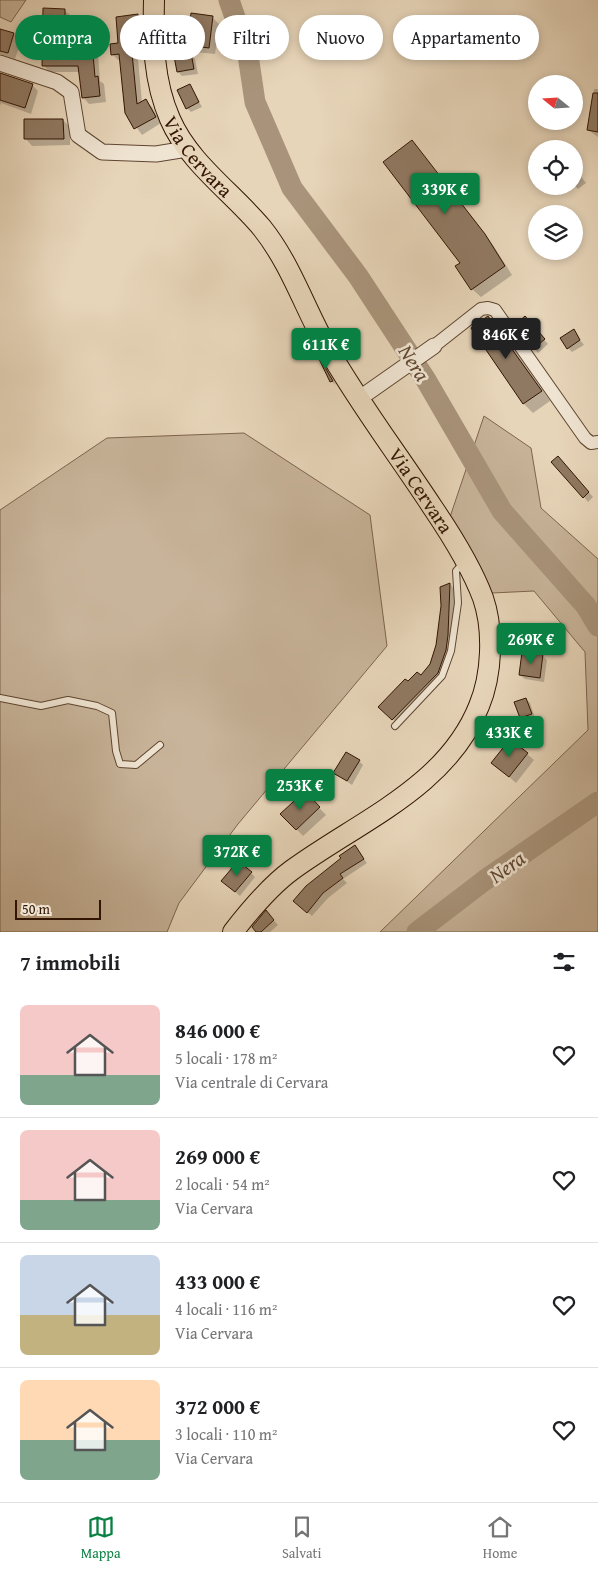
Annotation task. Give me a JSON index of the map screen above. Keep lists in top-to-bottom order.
{
  "streets": {
    "main road": ["Via Cervara"]
  },
  "water": ["Nera"],
  "scale_bar": "50 m",
  "north": "left",
  "page": {
    "chip": [
      "Compra",
      "Affitta",
      "Filtri",
      "Nuovo",
      "Appartamento"
    ],
    "price": [
      "339K €",
      "846K €",
      "611K €",
      "269K €",
      "433K €",
      "253K €",
      "372K €"
    ],
    "scale": "50 m",
    "heading": "7 immobili",
    "list": [
      {
        "name": "846 000 €",
        "note": "5 locali · 178 m² · Via centrale di Cervara"
      },
      {
        "name": "269 000 €",
        "note": "2 locali · 54 m² · Via Cervara"
      },
      {
        "name": "433 000 €",
        "note": "4 locali · 116 m² · Via Cervara"
      },
      {
        "name": "372 000 €",
        "note": "3 locali · 110 m² · Via Cervara"
      }
    ],
    "tabs": ["Mappa", "Salvati", "Home"]
  }
}
